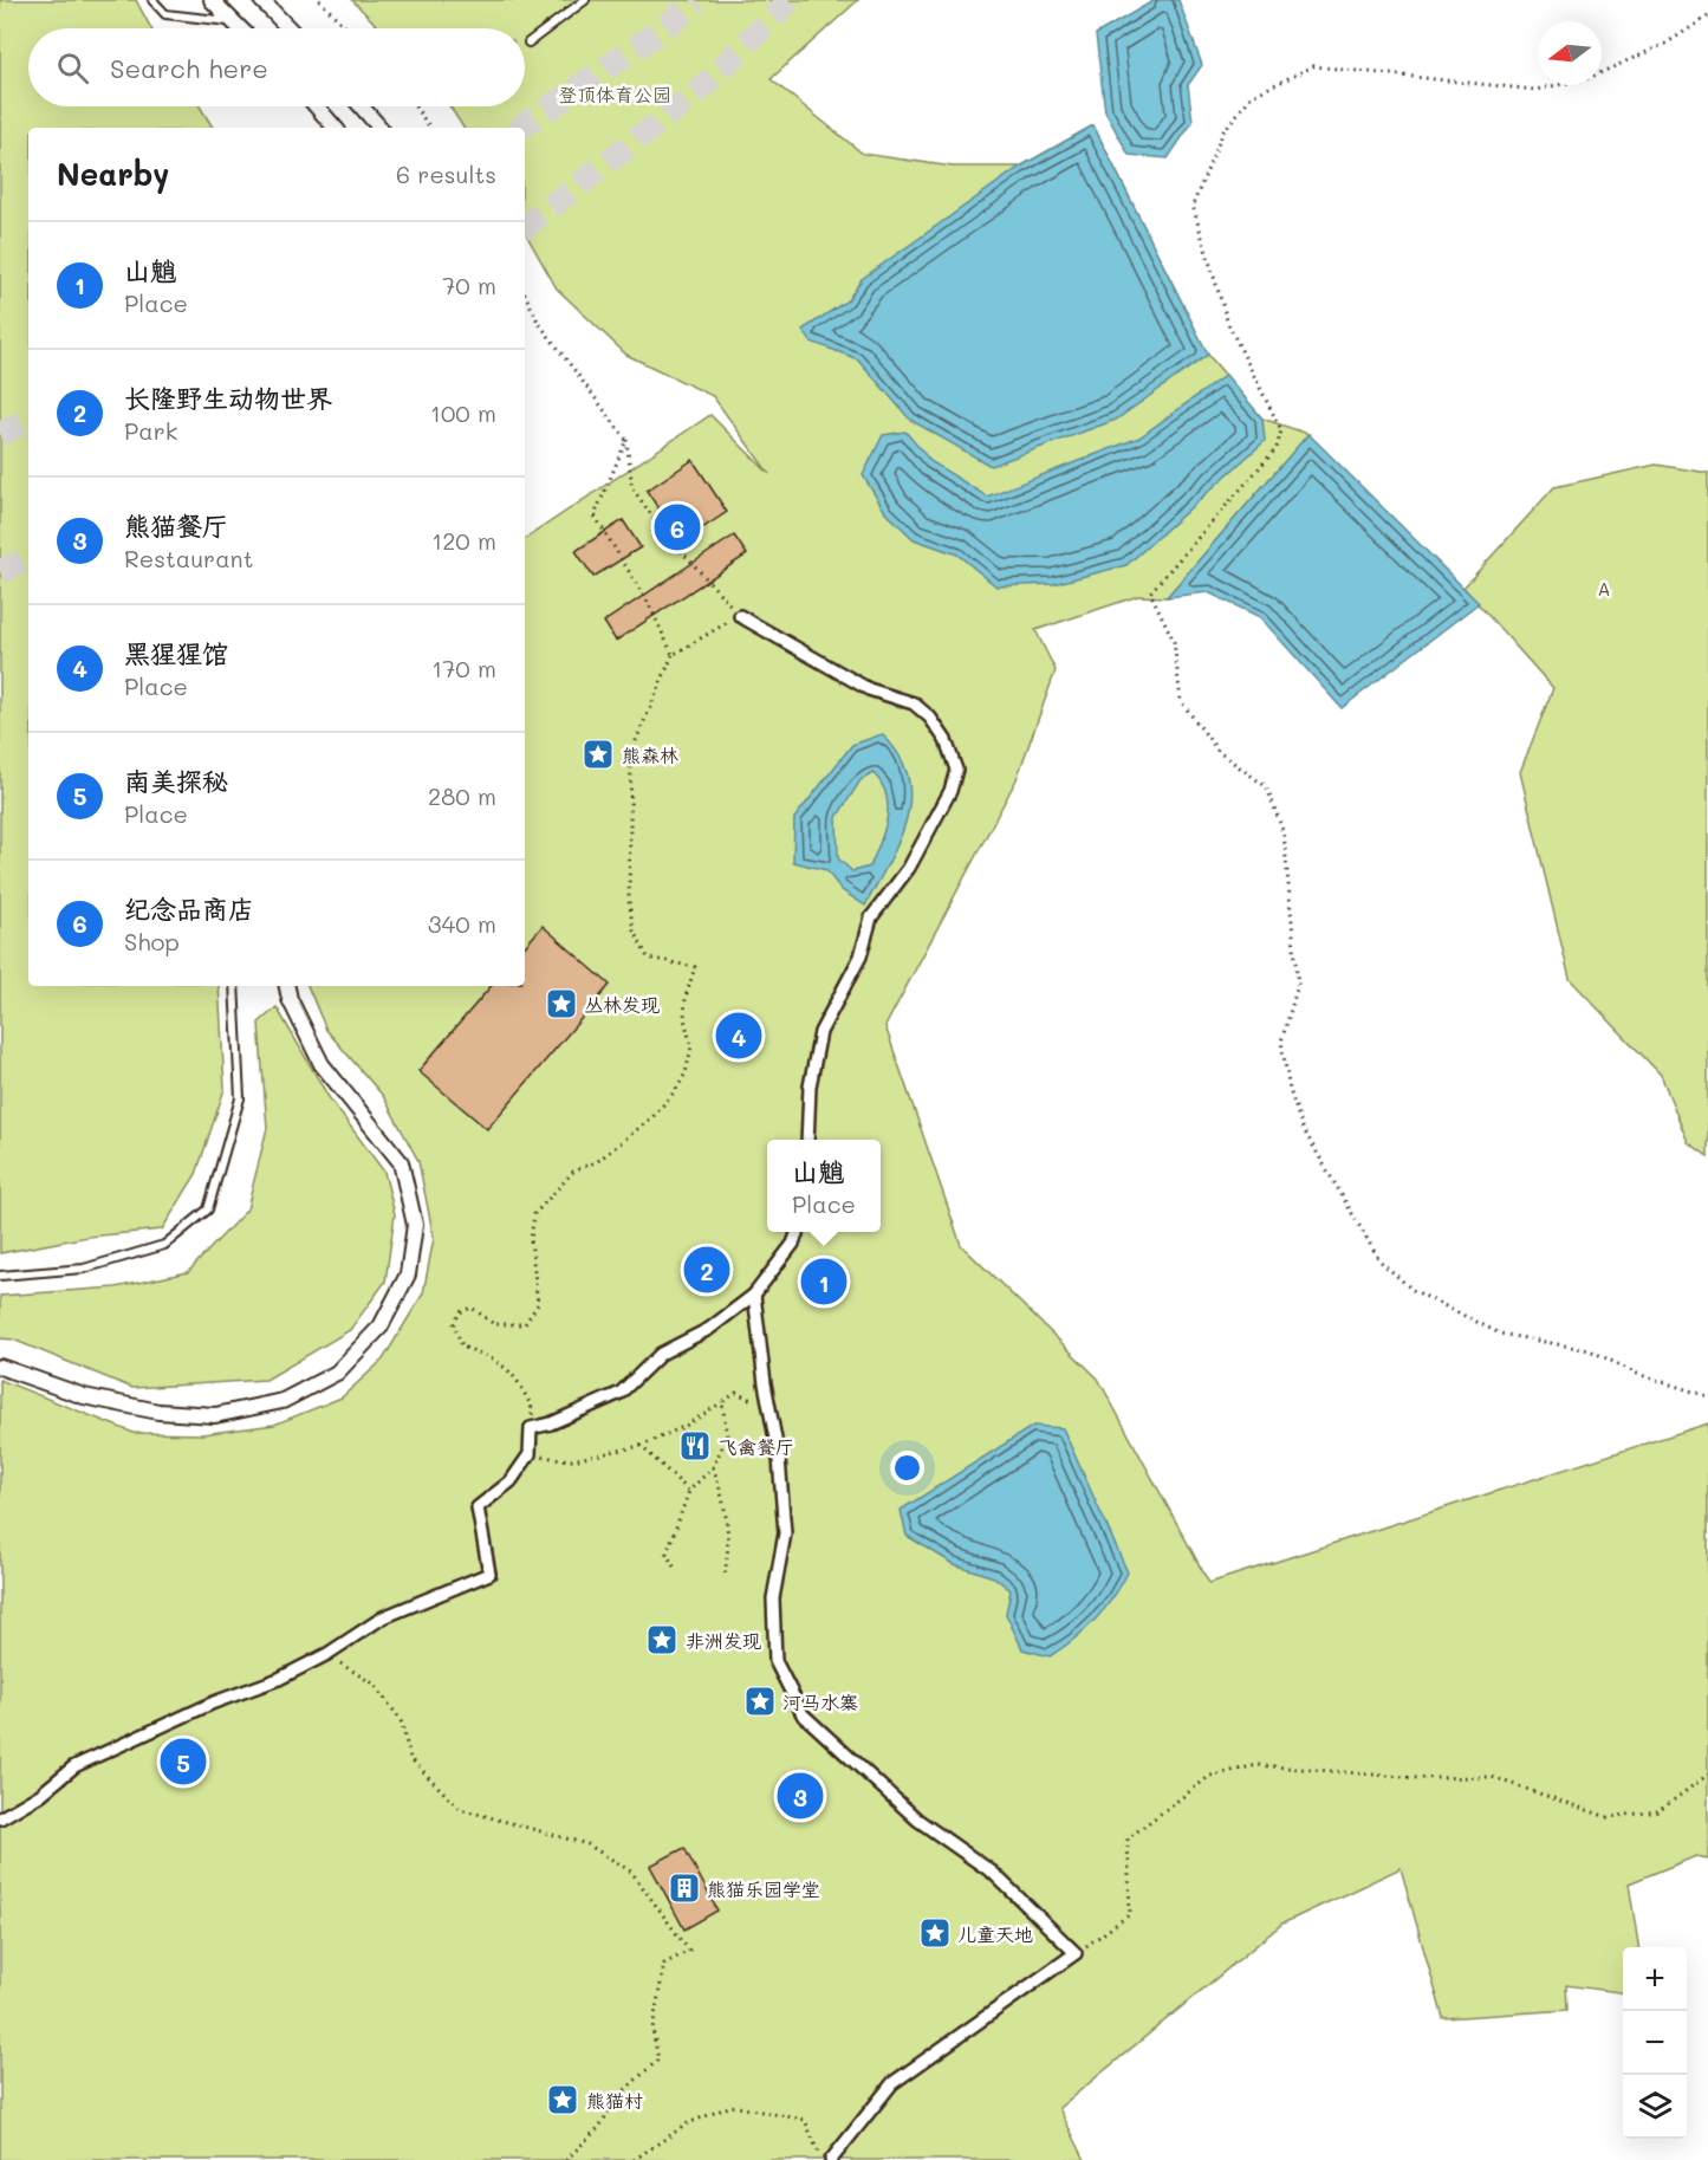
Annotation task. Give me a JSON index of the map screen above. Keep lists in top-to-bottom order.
{
  "parks": ["登顶体育公园", "A"],
  "places": {
    "place": [
      "熊森林",
      "丛林发现",
      "非洲发现",
      "河马水寨",
      "儿童天地",
      "熊猫村"
    ],
    "restaurant": ["飞禽餐厅"],
    "building": ["熊猫乐园学堂"]
  },
  "north": "left",
  "page": {
    "search": "Search here",
    "heading": ["Nearby", "6 results"],
    "list": [
      {
        "mark": "1",
        "name": "山魈",
        "note": "Place",
        "value": "70 m"
      },
      {
        "mark": "2",
        "name": "长隆野生动物世界",
        "note": "Park",
        "value": "100 m"
      },
      {
        "mark": "3",
        "name": "熊猫餐厅",
        "note": "Restaurant",
        "value": "120 m"
      },
      {
        "mark": "4",
        "name": "黑猩猩馆",
        "note": "Place",
        "value": "170 m"
      },
      {
        "mark": "5",
        "name": "南美探秘",
        "note": "Place",
        "value": "280 m"
      },
      {
        "mark": "6",
        "name": "纪念品商店",
        "note": "Shop",
        "value": "340 m"
      }
    ],
    "pins": [
      "6",
      "4",
      "2",
      "1",
      "5",
      "3"
    ],
    "popup": ["山魈", "Place"],
    "map_buttons": ["+", "−"]
  }
}
